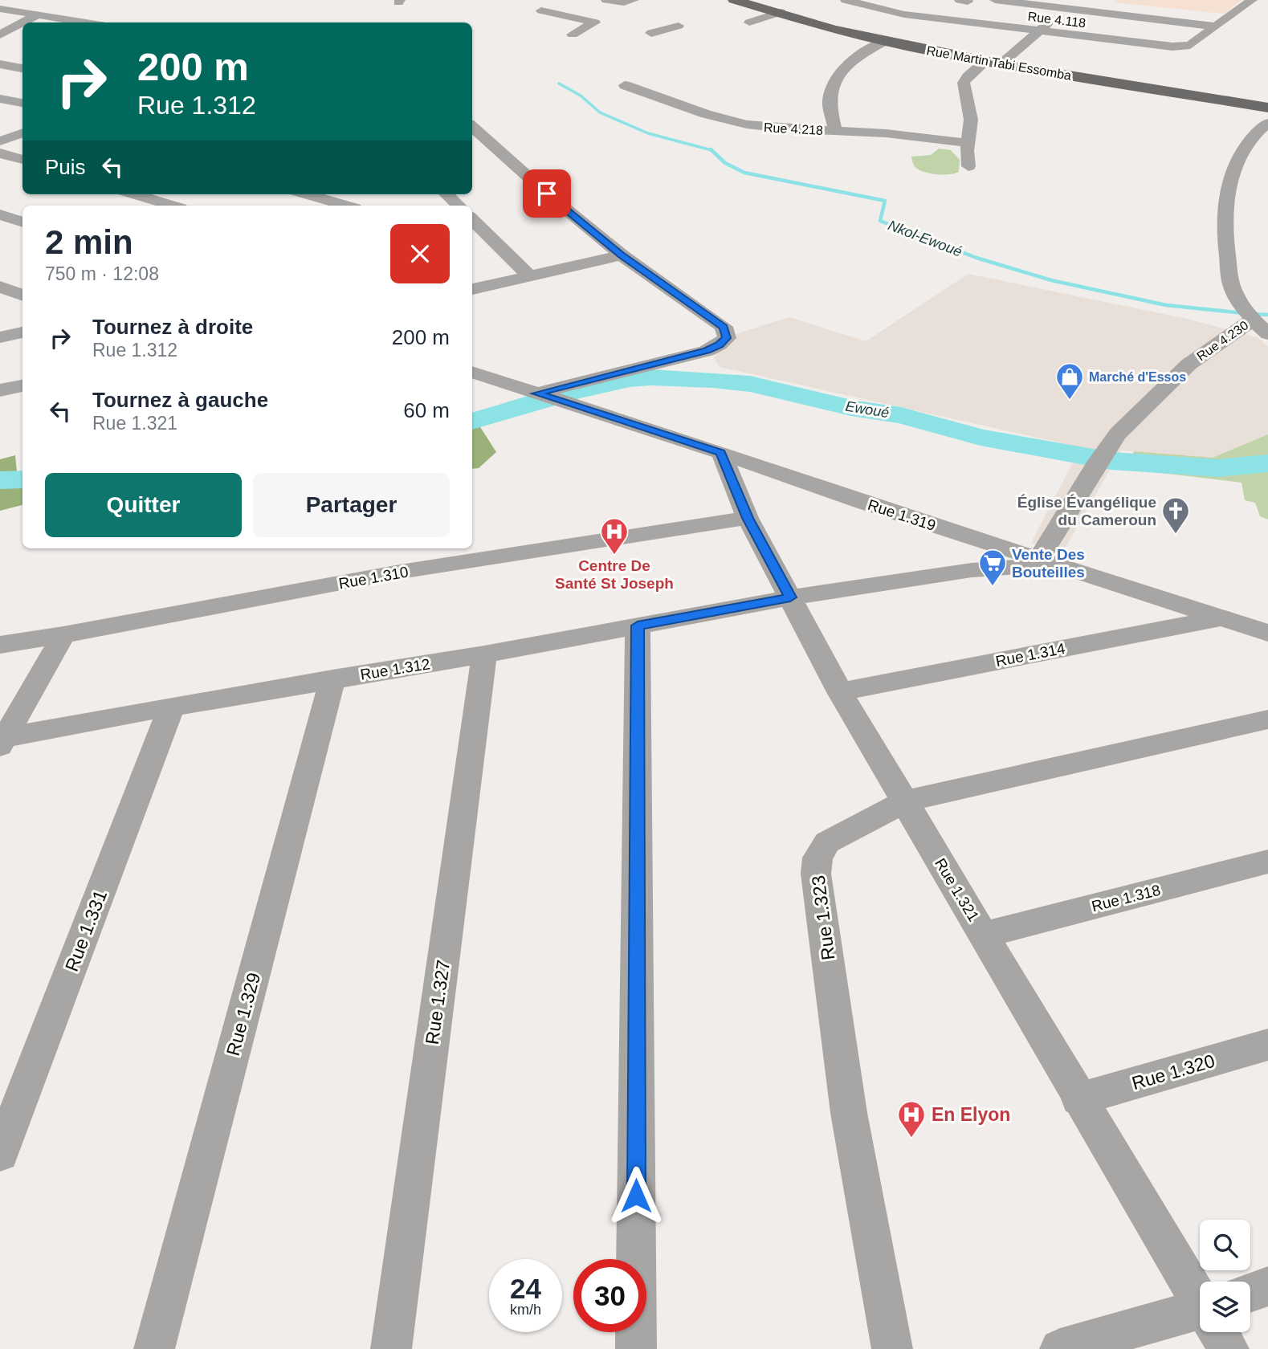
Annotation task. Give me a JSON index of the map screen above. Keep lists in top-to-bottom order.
{
  "streets": {
    "main road": ["Rue Martin Tabi Essomba"],
    "street": [
      "Rue 4.118",
      "Rue 4.218",
      "Rue 4.230",
      "Rue 1.319",
      "Rue 1.310",
      "Rue 1.314",
      "Rue 1.312",
      "Rue 1.321",
      "Rue 1.318",
      "Rue 1.323",
      "Rue 1.331",
      "Rue 1.327",
      "Rue 1.329",
      "Rue 1.320"
    ]
  },
  "crossings": [
    ["Rue 4.230", "Rue 1.319"],
    ["Rue 1.319", "Rue 1.314"],
    ["Rue 1.319", "Rue 1.321"],
    ["Rue 1.310", "Rue 1.321"],
    ["Rue 1.314", "Rue 1.321"],
    ["Rue 1.312", "Rue 1.321"],
    ["Rue 1.312", "Rue 1.331"],
    ["Rue 1.312", "Rue 1.327"],
    ["Rue 1.312", "Rue 1.329"],
    ["Rue 1.321", "Rue 1.318"],
    ["Rue 1.321", "Rue 1.323"],
    ["Rue 1.321", "Rue 1.320"]
  ],
  "water": ["Nkol-Ewoué", "Ewoué"],
  "places": {
    "shop": ["Marché d'Essos"],
    "church": ["Église Évangélique du Cameroun"],
    "hospital": ["Centre De Santé St Joseph", "En Elyon"],
    "supermarket": ["Vente Des Bouteilles"]
  },
  "page": {
    "turn": ["200 m", "Rue 1.312"],
    "then": "Puis",
    "heading": ["2 min", "750 m · 12:08"],
    "list": [
      {
        "name": "Tournez à droite",
        "note": "Rue 1.312",
        "value": "200 m"
      },
      {
        "name": "Tournez à gauche",
        "note": "Rue 1.321",
        "value": "60 m"
      }
    ],
    "buttons": ["Quitter", "Partager"],
    "speed": "24 km/h",
    "limit": "30"
  }
}
